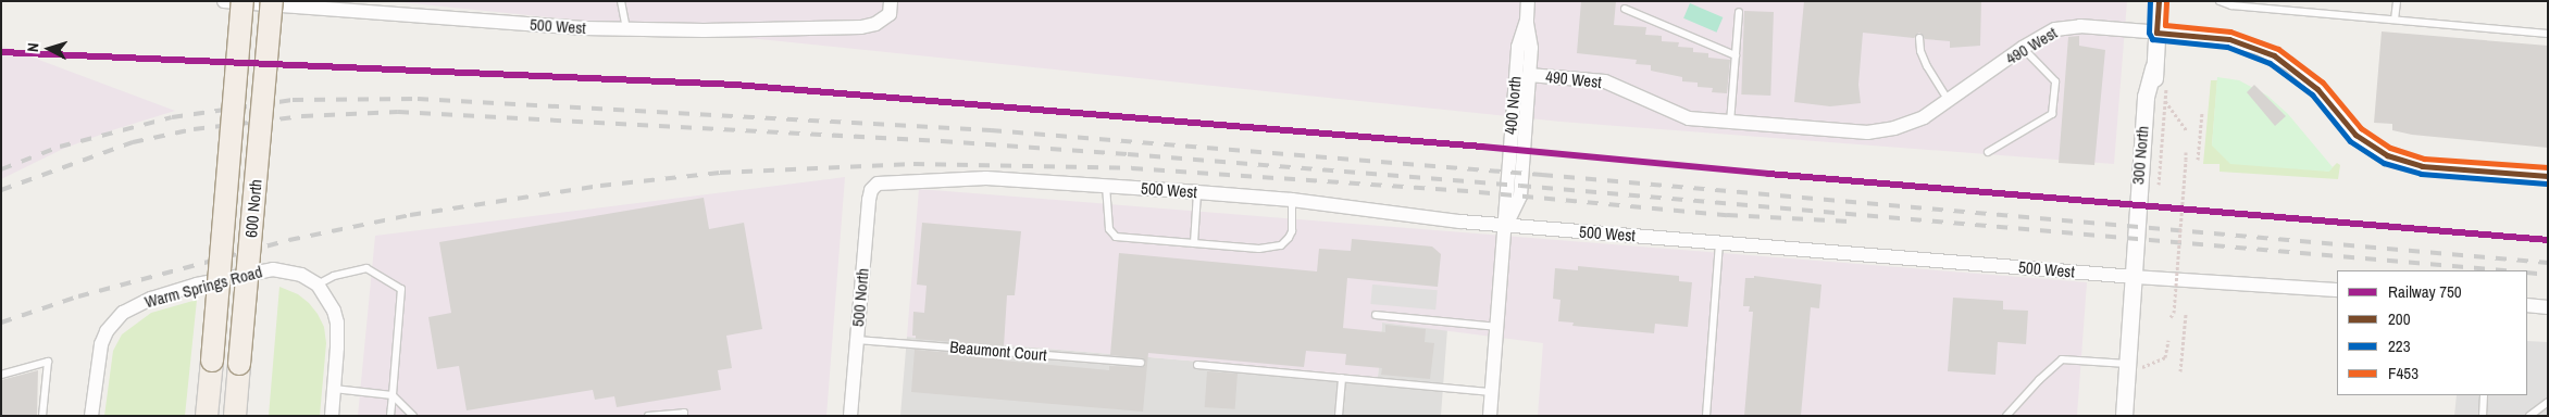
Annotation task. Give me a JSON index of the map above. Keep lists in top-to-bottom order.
{
  "streets": {
    "main road": ["600 North"],
    "street": [
      "500 West",
      "490 West",
      "400 North",
      "300 North",
      "Warm Springs Road",
      "500 North"
    ],
    "lane": ["Beaumont Court"]
  },
  "crossings": [
    ["500 West", "400 North"],
    ["500 West", "300 North"],
    ["500 West", "500 North"],
    ["490 West", "400 North"],
    ["490 West", "300 North"],
    ["500 North", "Beaumont Court"]
  ],
  "lines": [
    "transit line 200",
    "transit line 223",
    "transit line F453",
    "rail line 750"
  ],
  "legend": [
    "Railway 750",
    "200",
    "223",
    "F453"
  ],
  "north": "left"
}
